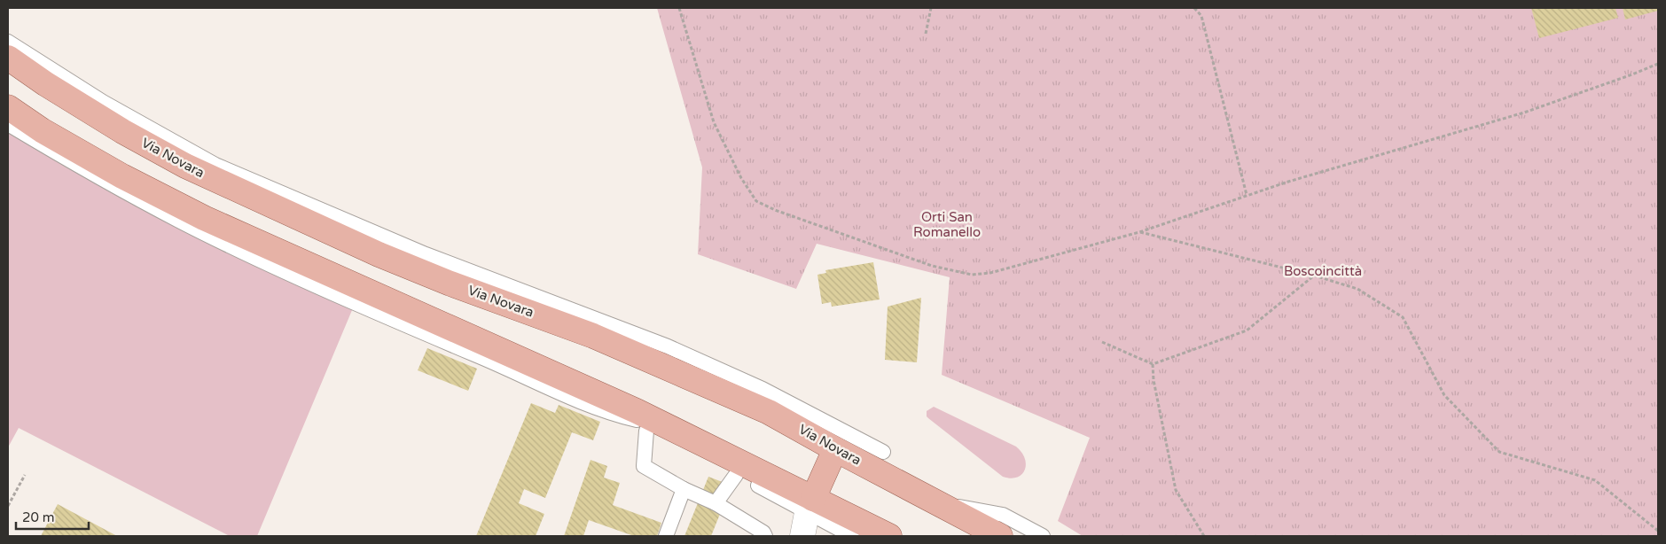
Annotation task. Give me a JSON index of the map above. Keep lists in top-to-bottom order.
{
  "streets": {
    "main road": ["Via Novara"]
  },
  "parks": ["Orti San Romanello", "Boscoincittà"],
  "scale_bar": "20 m"
}
